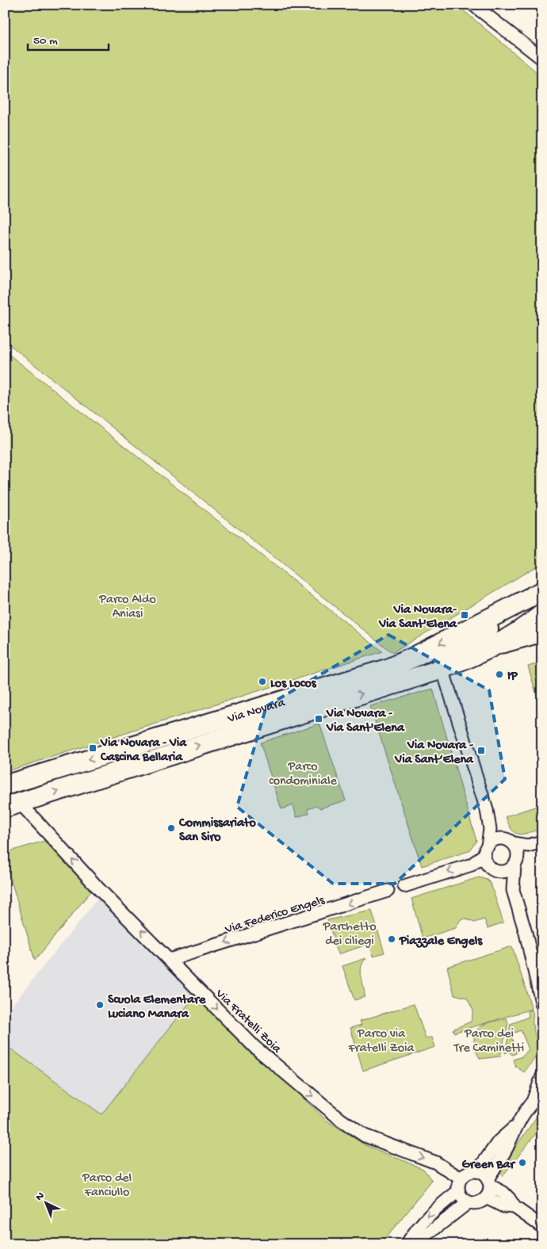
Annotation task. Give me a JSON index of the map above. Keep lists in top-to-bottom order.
{
  "streets": {
    "main road": ["Via Novara"],
    "street": ["Via Federico Engels", "Via Fratelli Zoia"]
  },
  "crossings": [
    ["Via Novara", "Via Fratelli Zoia"],
    ["Via Federico Engels", "Via Fratelli Zoia"]
  ],
  "one_way": ["Via Federico Engels"],
  "parks": [
    "Parco Aldo Aniasi",
    "Parco condominiale",
    "Parchetto dei ciliegi",
    "Parco via Fratelli Zoia",
    "Parco dei Tre Caminetti",
    "Parco del Fanciullo"
  ],
  "places": {
    "transit": [
      "Via Novara- Via Sant'Elena",
      "Via Novara - Via Sant'Elena",
      "Via Novara - Via Cascina Bellaria",
      "Via Novara - Via Sant‘Elena"
    ],
    "other": [
      "IP",
      "Los Locos",
      "Commissariato San Siro",
      "Piazzale Engels",
      "Scuola Elementare Luciano Manara",
      "Green Bar"
    ]
  },
  "scale_bar": "50 m",
  "north": "top left"
}
